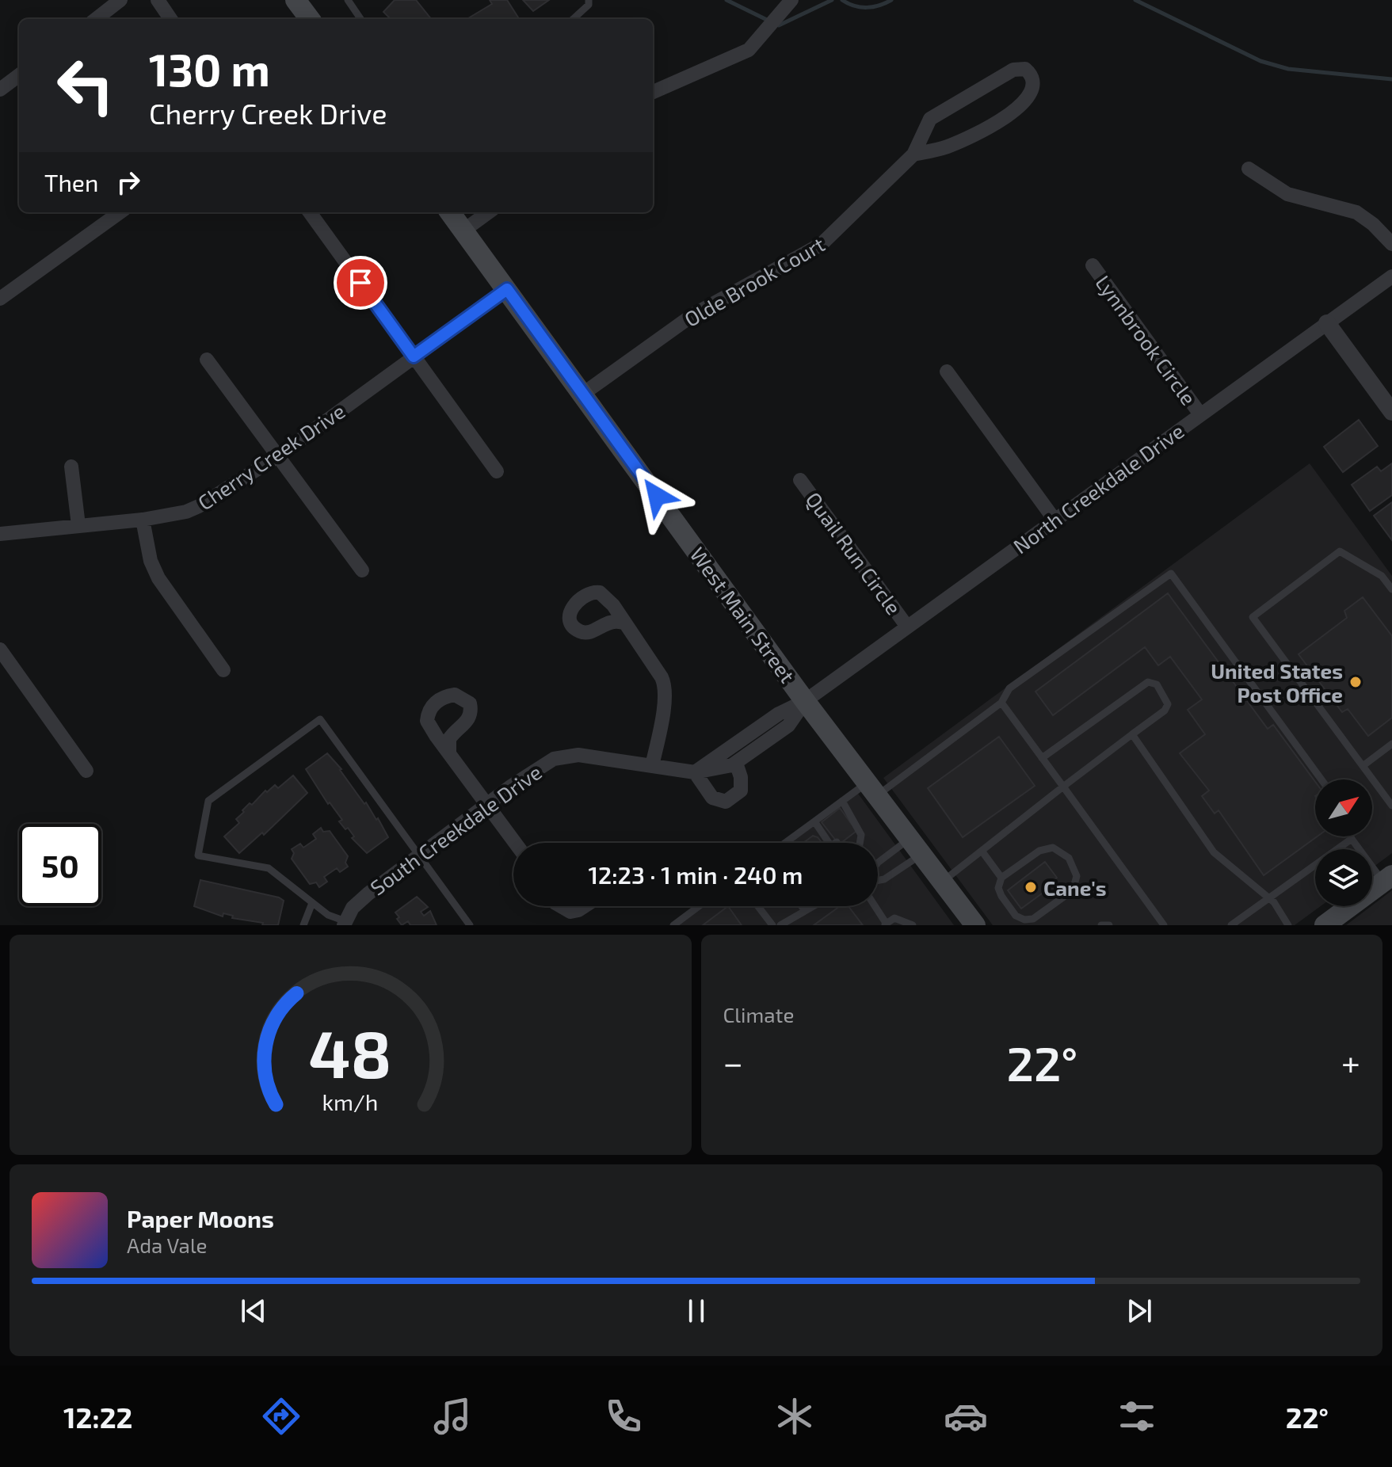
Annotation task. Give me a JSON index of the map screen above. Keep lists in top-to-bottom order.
{
  "streets": {
    "main road": ["West Main Street"],
    "street": [
      "Olde Brook Court",
      "Lynnbrook Circle",
      "Cherry Creek Drive",
      "North Creekdale Drive",
      "Quail Run Circle",
      "South Creekdale Drive"
    ]
  },
  "crossings": [
    ["Olde Brook Court", "West Main Street"],
    ["Lynnbrook Circle", "North Creekdale Drive"],
    ["Cherry Creek Drive", "West Main Street"],
    ["North Creekdale Drive", "Quail Run Circle"],
    ["North Creekdale Drive", "West Main Street"],
    ["North Creekdale Drive", "South Creekdale Drive"],
    ["West Main Street", "South Creekdale Drive"]
  ],
  "places": ["United States Post Office", "Cane's"],
  "north": "top right",
  "page": {
    "turn": ["130 m", "Cherry Creek Drive"],
    "then": "Then",
    "limit": "50",
    "trip": "12:23 · 1 min · 240 m",
    "tile": "Climate",
    "heat": ["−", "22°", "+"],
    "song": ["Paper Moons", "Ada Vale"],
    "tabs": ["12:22", "22°"],
    "gauge": ["48", "km/h"]
  }
}
